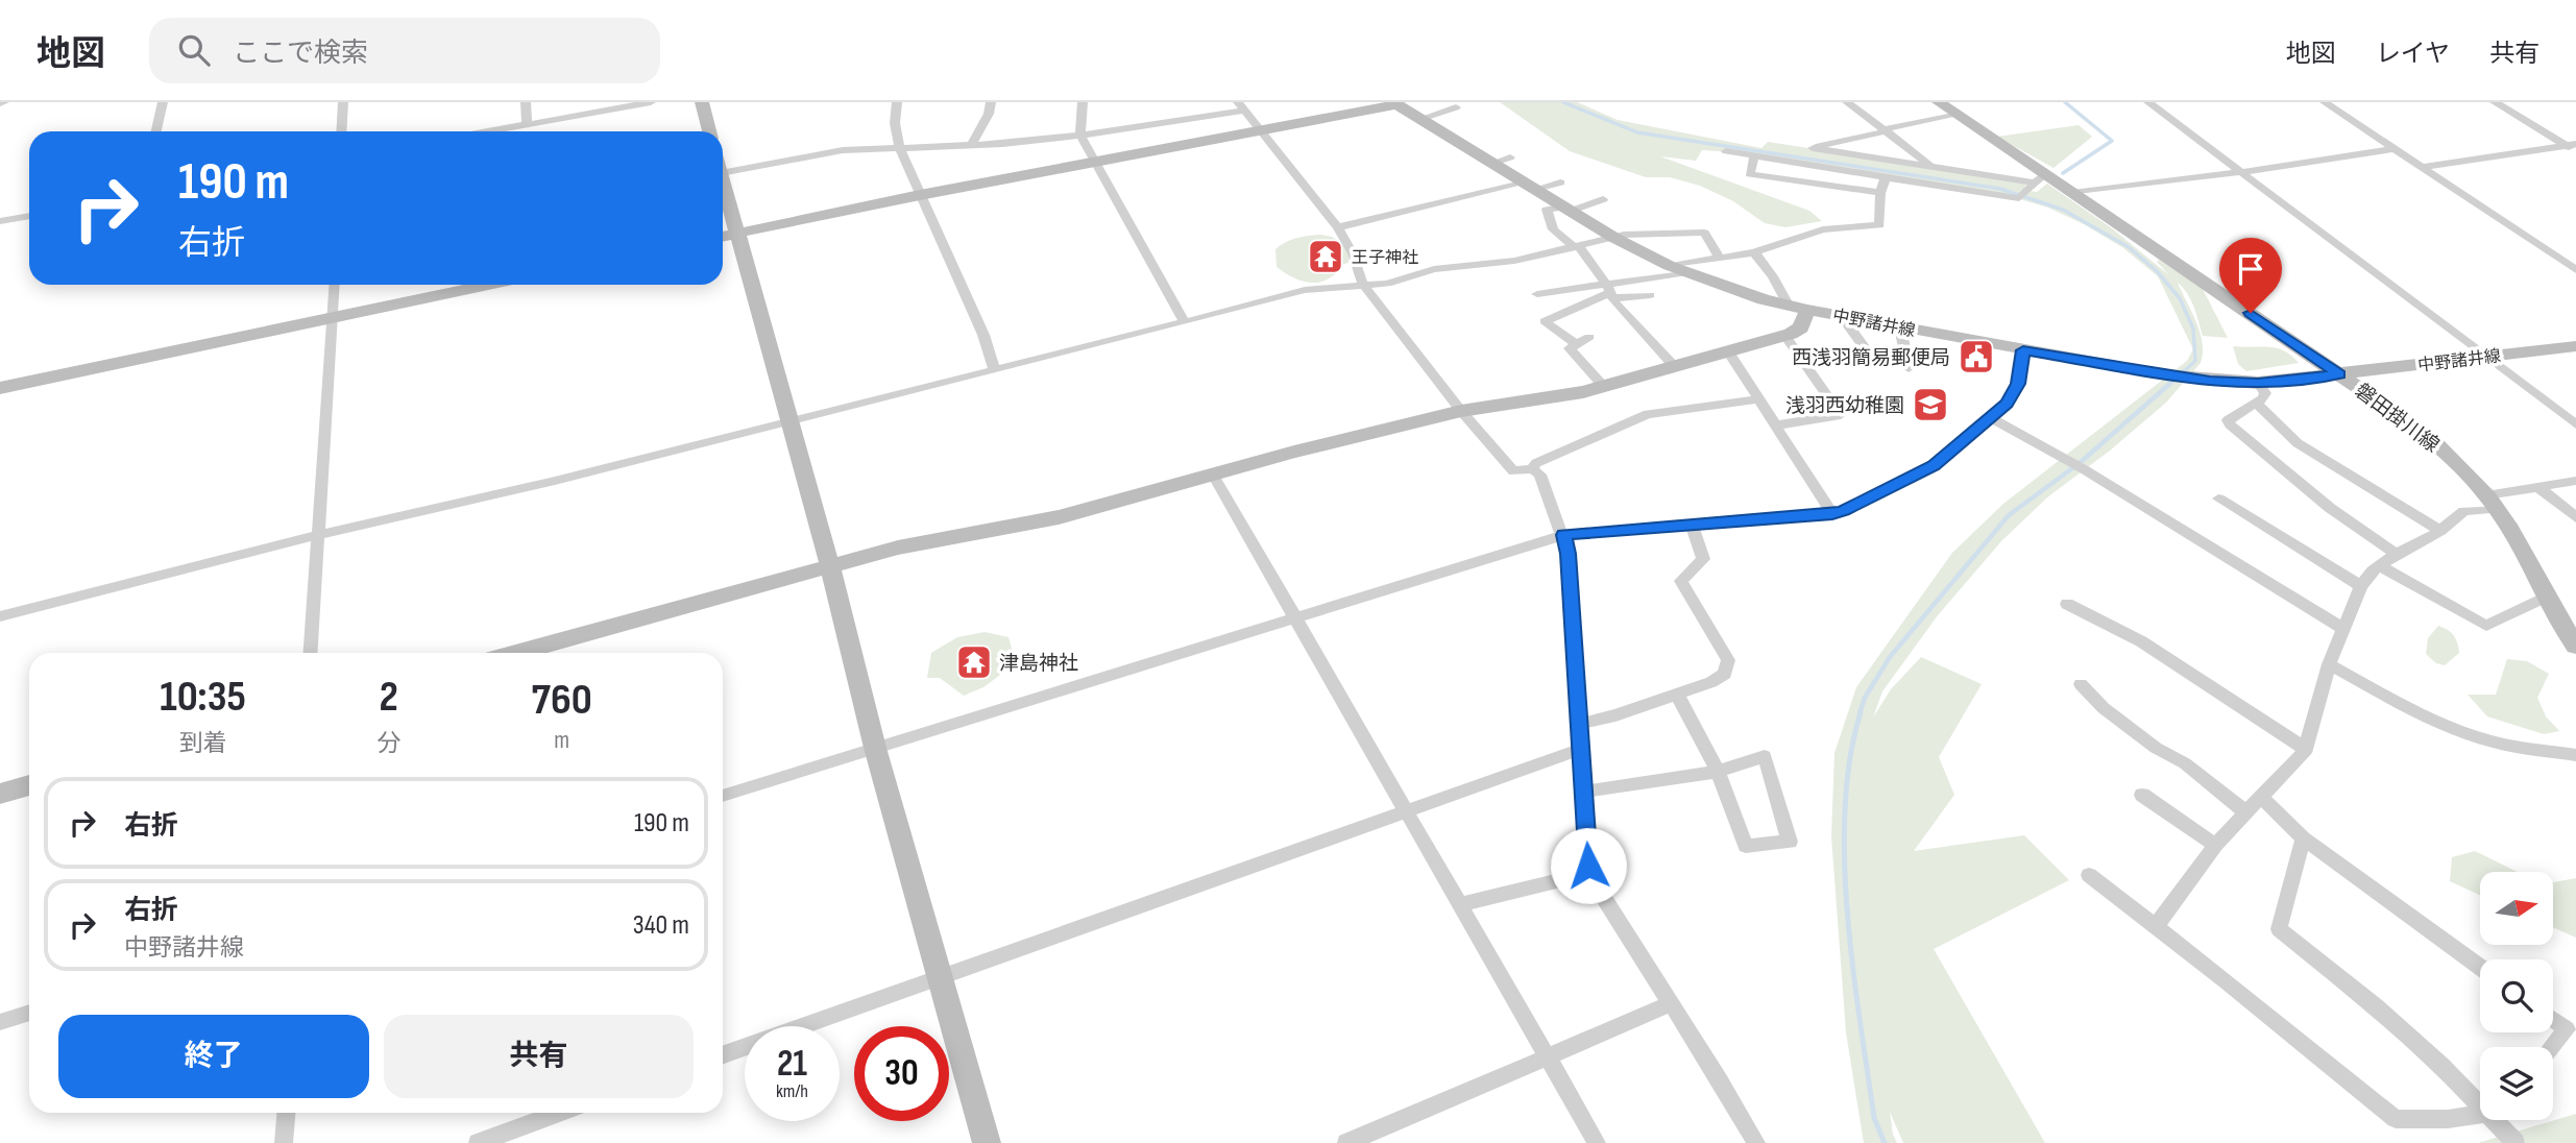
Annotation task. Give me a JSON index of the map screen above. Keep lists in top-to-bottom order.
{
  "streets": {
    "street": ["中野諸井線", "磐田掛川線"]
  },
  "crossings": [
    ["中野諸井線", "磐田掛川線"]
  ],
  "places": {
    "temple": ["王子神社", "津島神社"],
    "public building": ["西浅羽簡易郵便局"],
    "school or university": ["浅羽西幼稚園"]
  },
  "north": "right",
  "page": {
    "header": "地図",
    "search": "ここで検索",
    "nav": ["地図", "レイヤ", "共有"],
    "turn": ["190 m", "右折"],
    "eta": [
      "10:35",
      "到着",
      "2",
      "分",
      "760",
      "m"
    ],
    "list": [
      {
        "name": "右折",
        "value": "190 m"
      },
      {
        "name": "右折",
        "note": "中野諸井線",
        "value": "340 m"
      }
    ],
    "buttons": ["終了", "共有"],
    "speed": "21 km/h",
    "limit": "30"
  }
}
